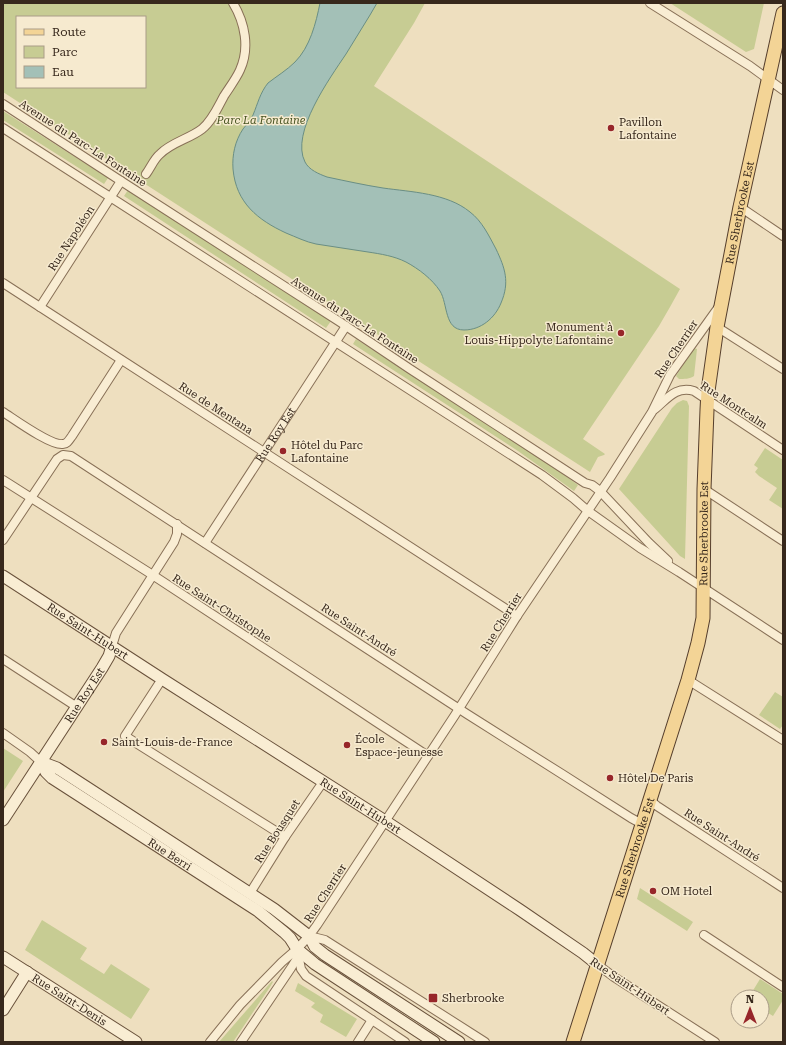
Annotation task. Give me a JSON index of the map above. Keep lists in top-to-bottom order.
{
  "streets": {
    "main road": ["Rue Sherbrooke Est"],
    "street": [
      "Avenue du Parc-La Fontaine",
      "Rue Napoléon",
      "Rue Cherrier",
      "Rue Montcalm",
      "Rue de Mentana",
      "Rue Roy Est",
      "Rue Saint-Christophe",
      "Rue Saint-André",
      "Rue Saint-Hubert",
      "Rue Bousquet",
      "Rue Berri",
      "Rue Saint-Denis"
    ]
  },
  "crossings": [
    ["Avenue du Parc-La Fontaine", "Rue Sherbrooke Est"],
    ["Avenue du Parc-La Fontaine", "Rue Napoléon"],
    ["Avenue du Parc-La Fontaine", "Rue Cherrier"],
    ["Avenue du Parc-La Fontaine", "Rue Roy Est"],
    ["Rue Sherbrooke Est", "Rue Cherrier"],
    ["Rue Sherbrooke Est", "Rue Montcalm"],
    ["Rue Sherbrooke Est", "Rue Saint-André"],
    ["Rue Sherbrooke Est", "Rue Saint-Hubert"],
    ["Rue Napoléon", "Rue de Mentana"],
    ["Rue Cherrier", "Rue Montcalm"],
    ["Rue Cherrier", "Rue de Mentana"],
    ["Rue Cherrier", "Rue Saint-Christophe"],
    ["Rue Cherrier", "Rue Saint-André"],
    ["Rue Cherrier", "Rue Saint-Hubert"],
    ["Rue Cherrier", "Rue Berri"],
    ["Rue de Mentana", "Rue Roy Est"],
    ["Rue Roy Est", "Rue Saint-Christophe"],
    ["Rue Roy Est", "Rue Saint-André"],
    ["Rue Roy Est", "Rue Saint-Hubert"],
    ["Rue Roy Est", "Rue Berri"],
    ["Rue Saint-Christophe", "Rue Saint-André"],
    ["Rue Saint-Hubert", "Rue Bousquet"],
    ["Rue Bousquet", "Rue Berri"]
  ],
  "parks": ["Parc La Fontaine"],
  "places": {
    "other": [
      "Pavillon Lafontaine",
      "Monument à Louis-Hippolyte Lafontaine",
      "Hôtel du Parc Lafontaine",
      "Saint-Louis-de-France",
      "École Espace-jeunesse",
      "Hôtel De Paris",
      "OM Hotel"
    ],
    "transit": ["Sherbrooke"]
  },
  "legend": ["Route", "Parc", "Eau"],
  "north": "top"
}
